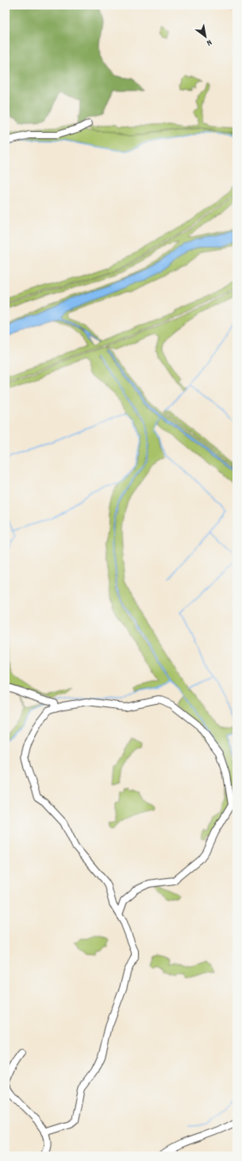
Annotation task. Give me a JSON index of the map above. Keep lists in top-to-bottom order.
{
  "north": "bottom right"
}
